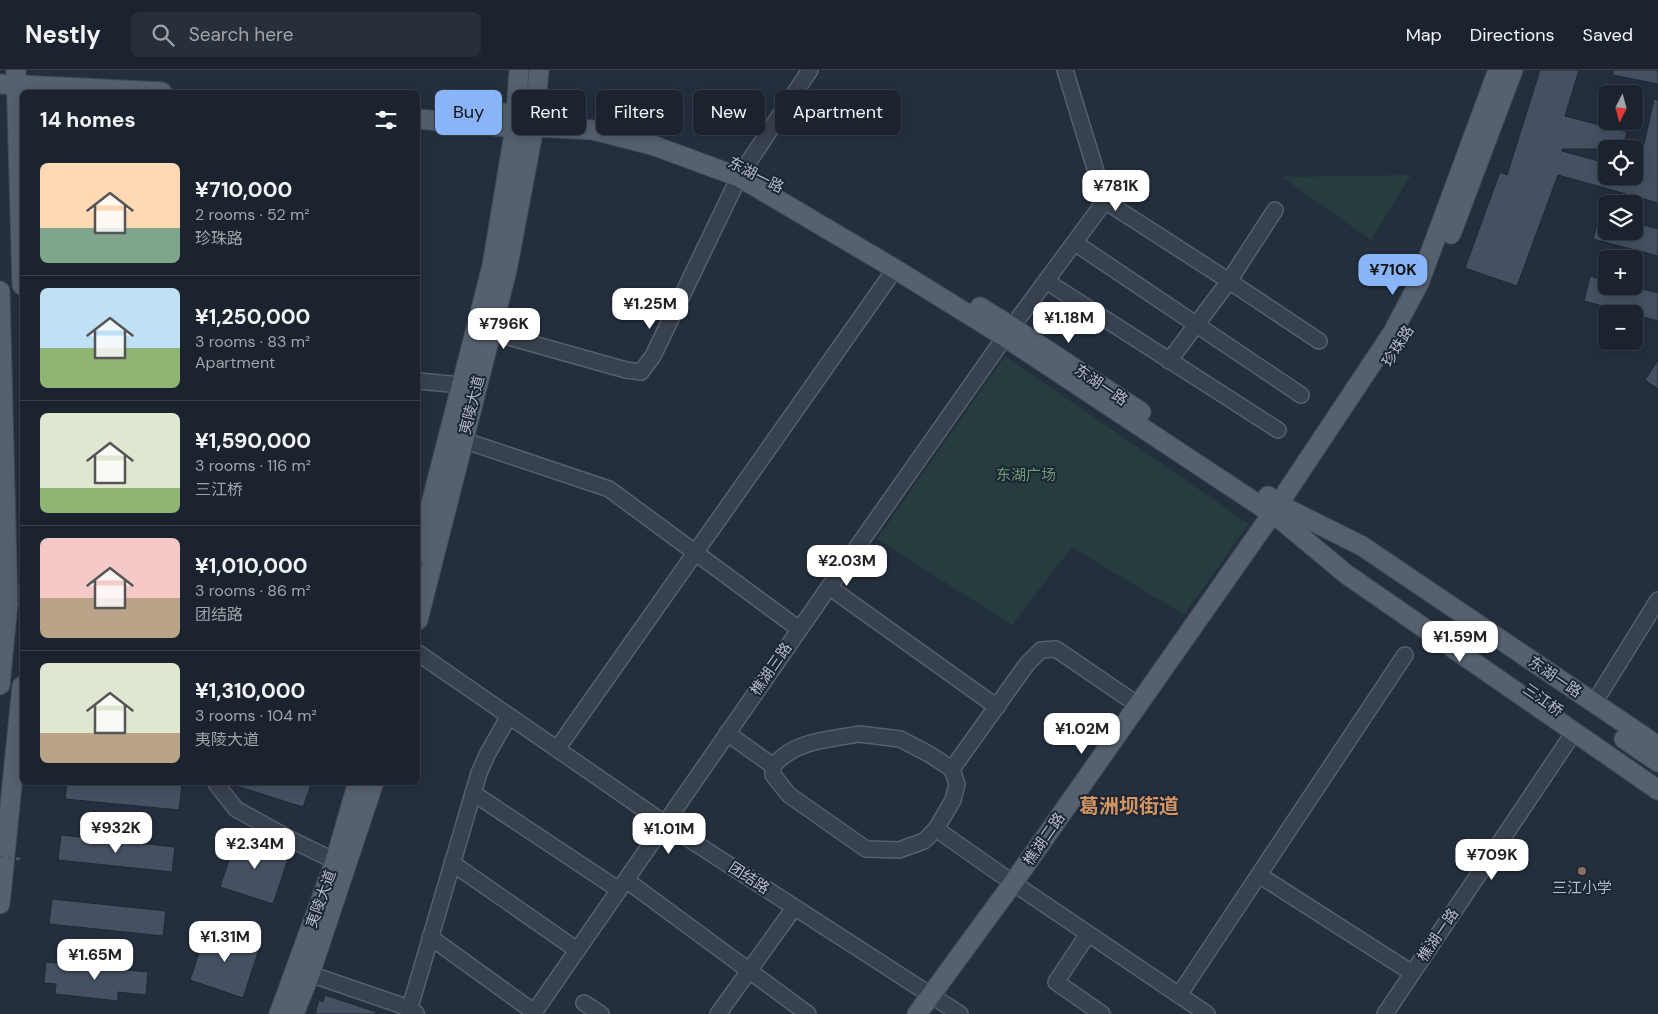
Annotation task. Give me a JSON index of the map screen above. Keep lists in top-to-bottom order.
{
  "streets": {
    "main road": [
      "东湖一路",
      "珍珠路",
      "夷陵大道",
      "三江桥",
      "樵湖二路"
    ],
    "street": ["樵湖三路", "团结路", "樵湖一路"]
  },
  "crossings": [
    ["东湖一路", "珍珠路"],
    ["东湖一路", "樵湖三路"],
    ["东湖一路", "三江桥"],
    ["东湖一路", "樵湖二路"],
    ["珍珠路", "三江桥"],
    ["珍珠路", "樵湖二路"],
    ["樵湖三路", "团结路"],
    ["三江桥", "樵湖二路"],
    ["樵湖二路", "团结路"]
  ],
  "districts": ["葛洲坝街道"],
  "parks": ["东湖广场"],
  "places": ["三江小学"],
  "north": "bottom",
  "page": {
    "header": "Nestly",
    "search": "Search here",
    "nav": ["Map", "Directions", "Saved"],
    "map_buttons": ["+", "−"],
    "chip": [
      "Buy",
      "Rent",
      "Filters",
      "New",
      "Apartment"
    ],
    "heading": "14 homes",
    "list": [
      {
        "name": "¥710,000",
        "note": "2 rooms · 52 m² · 珍珠路"
      },
      {
        "name": "¥1,250,000",
        "note": "3 rooms · 83 m² · Apartment"
      },
      {
        "name": "¥1,590,000",
        "note": "3 rooms · 116 m² · 三江桥"
      },
      {
        "name": "¥1,010,000",
        "note": "3 rooms · 86 m² · 团结路"
      },
      {
        "name": "¥1,310,000",
        "note": "3 rooms · 104 m² · 夷陵大道"
      }
    ],
    "price": [
      "¥781K",
      "¥710K",
      "¥1.25M",
      "¥1.18M",
      "¥796K",
      "¥2.03M",
      "¥1.59M",
      "¥1.02M",
      "¥932K",
      "¥1.01M",
      "¥2.34M",
      "¥709K",
      "¥1.31M",
      "¥1.65M"
    ]
  }
}
